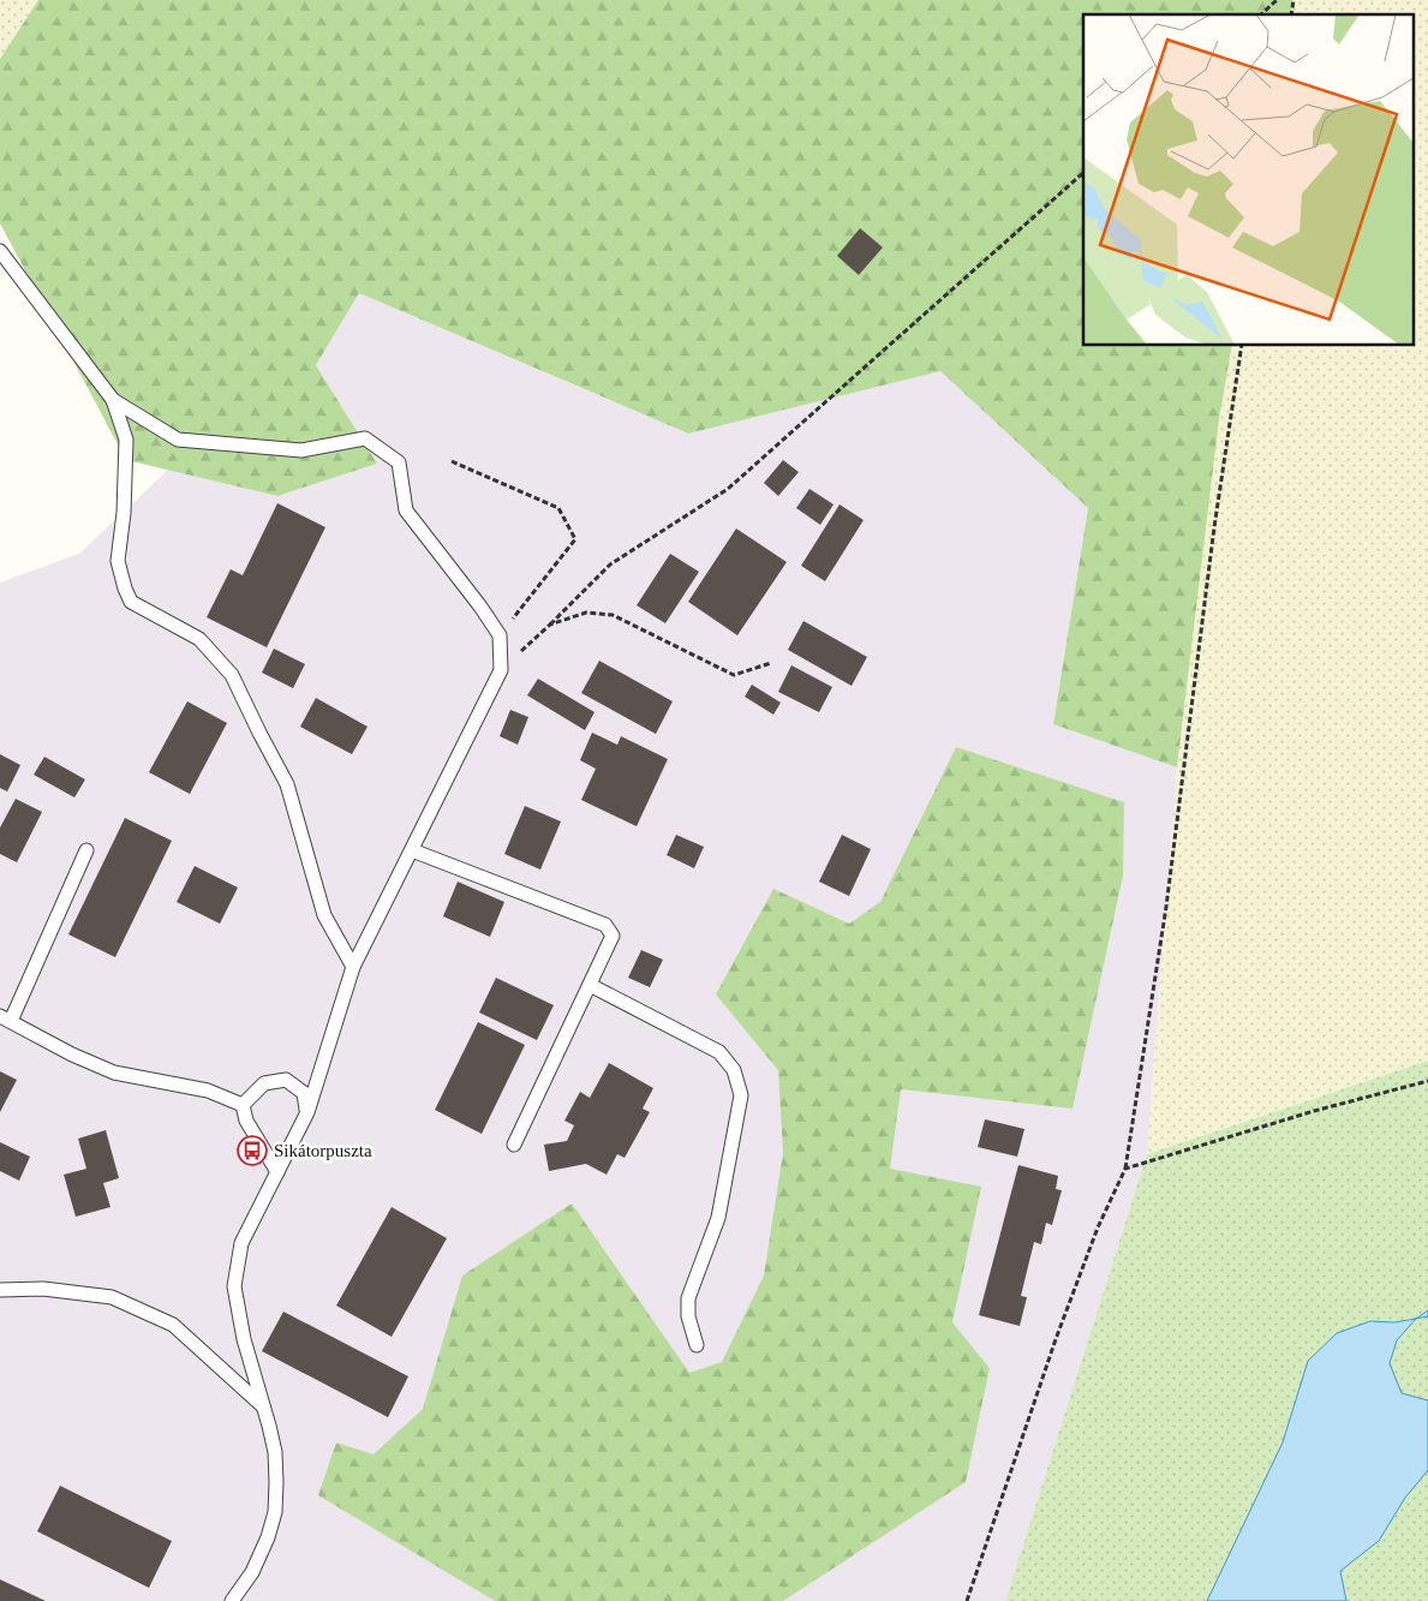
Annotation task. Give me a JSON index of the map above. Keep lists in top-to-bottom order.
{
  "places": {
    "bus stop": ["Sikátorpuszta"]
  }
}
